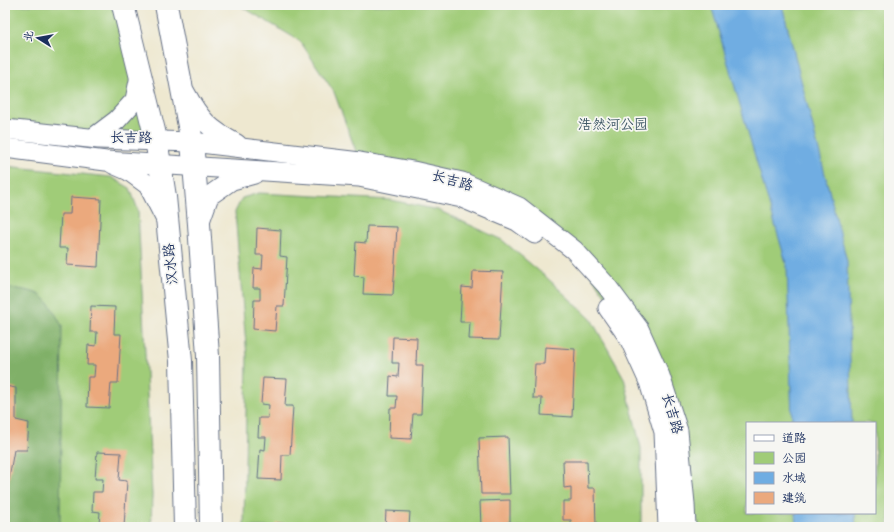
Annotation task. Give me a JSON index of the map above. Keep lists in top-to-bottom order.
{
  "streets": {
    "main road": ["汉水路"],
    "street": ["长吉路"]
  },
  "crossings": [
    ["长吉路", "汉水路"]
  ],
  "parks": ["浩然河公园"],
  "legend": [
    "道路",
    "公园",
    "水域",
    "建筑"
  ],
  "north": "left"
}
